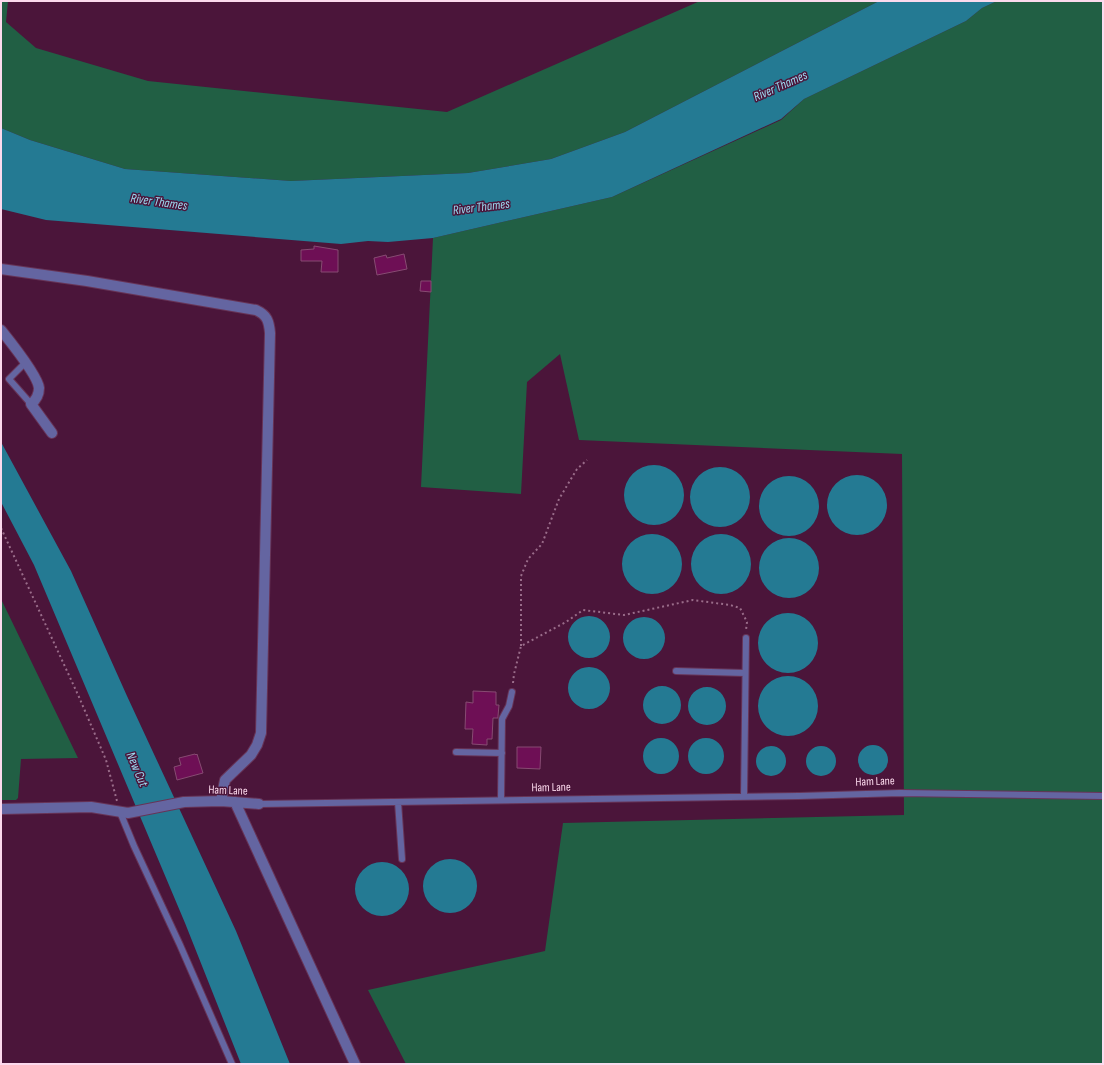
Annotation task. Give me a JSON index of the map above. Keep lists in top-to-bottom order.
{
  "streets": {
    "street": ["Ham Lane"]
  },
  "water": ["River Thames", "New Cut"]
}
